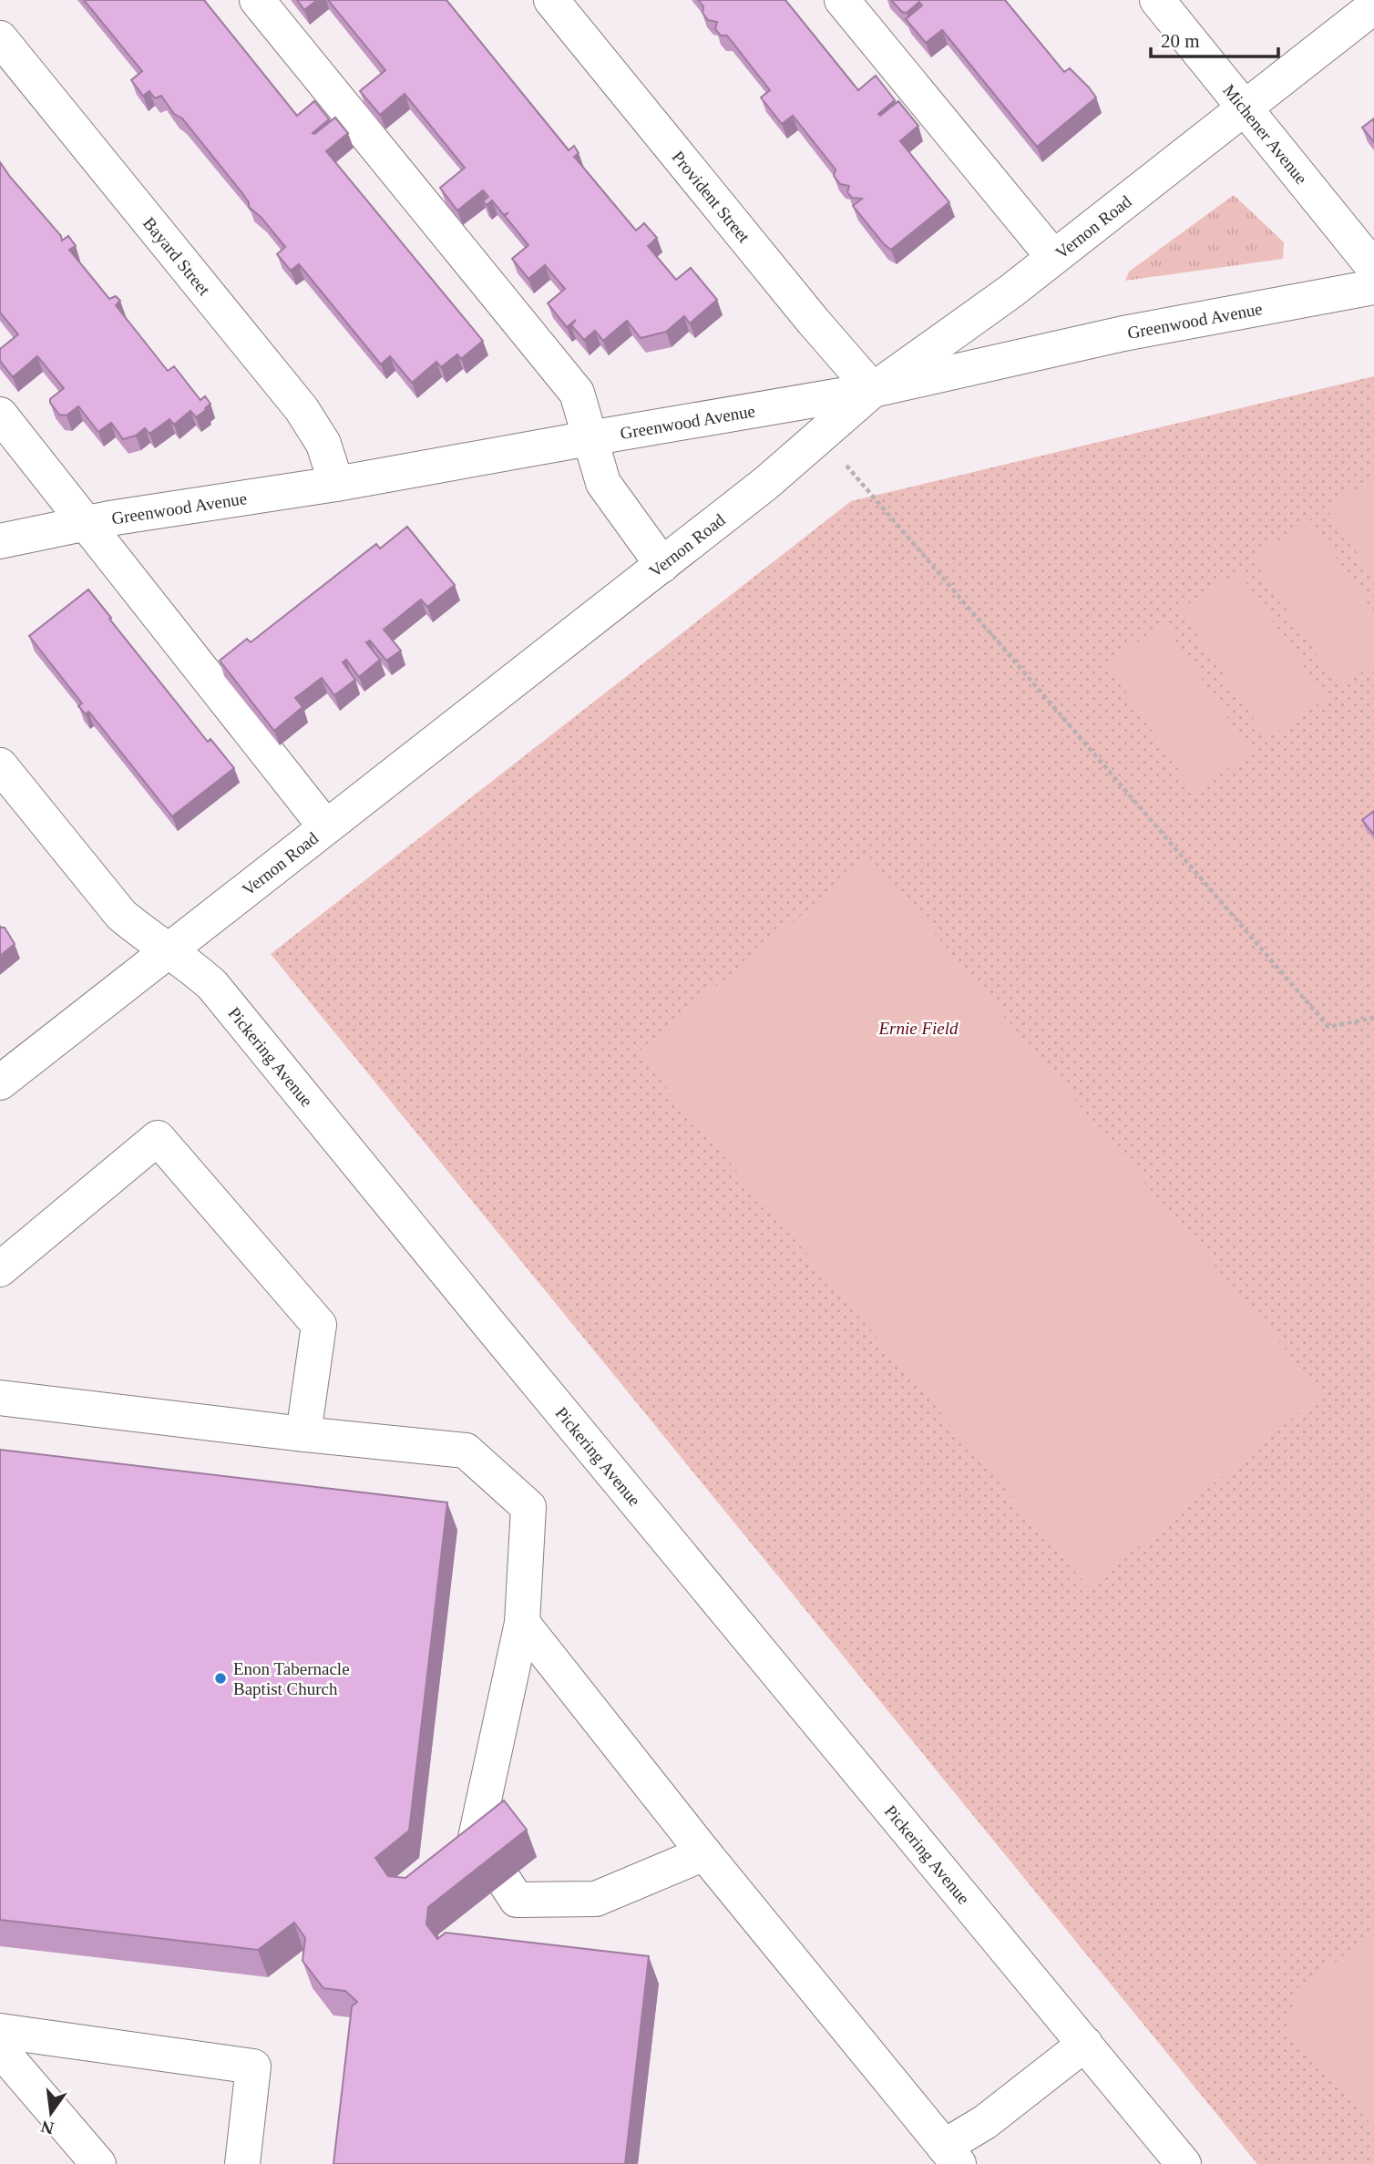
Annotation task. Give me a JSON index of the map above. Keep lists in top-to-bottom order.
{
  "streets": {
    "street": [
      "Michener Avenue",
      "Provident Street",
      "Vernon Road",
      "Bayard Street",
      "Greenwood Avenue",
      "Pickering Avenue"
    ]
  },
  "crossings": [
    ["Michener Avenue", "Vernon Road"],
    ["Provident Street", "Vernon Road"],
    ["Provident Street", "Greenwood Avenue"],
    ["Vernon Road", "Greenwood Avenue"],
    ["Vernon Road", "Pickering Avenue"],
    ["Bayard Street", "Greenwood Avenue"]
  ],
  "parks": ["Ernie Field"],
  "places": ["Enon Tabernacle Baptist Church"],
  "scale_bar": "20 m",
  "north": "bottom"
}
